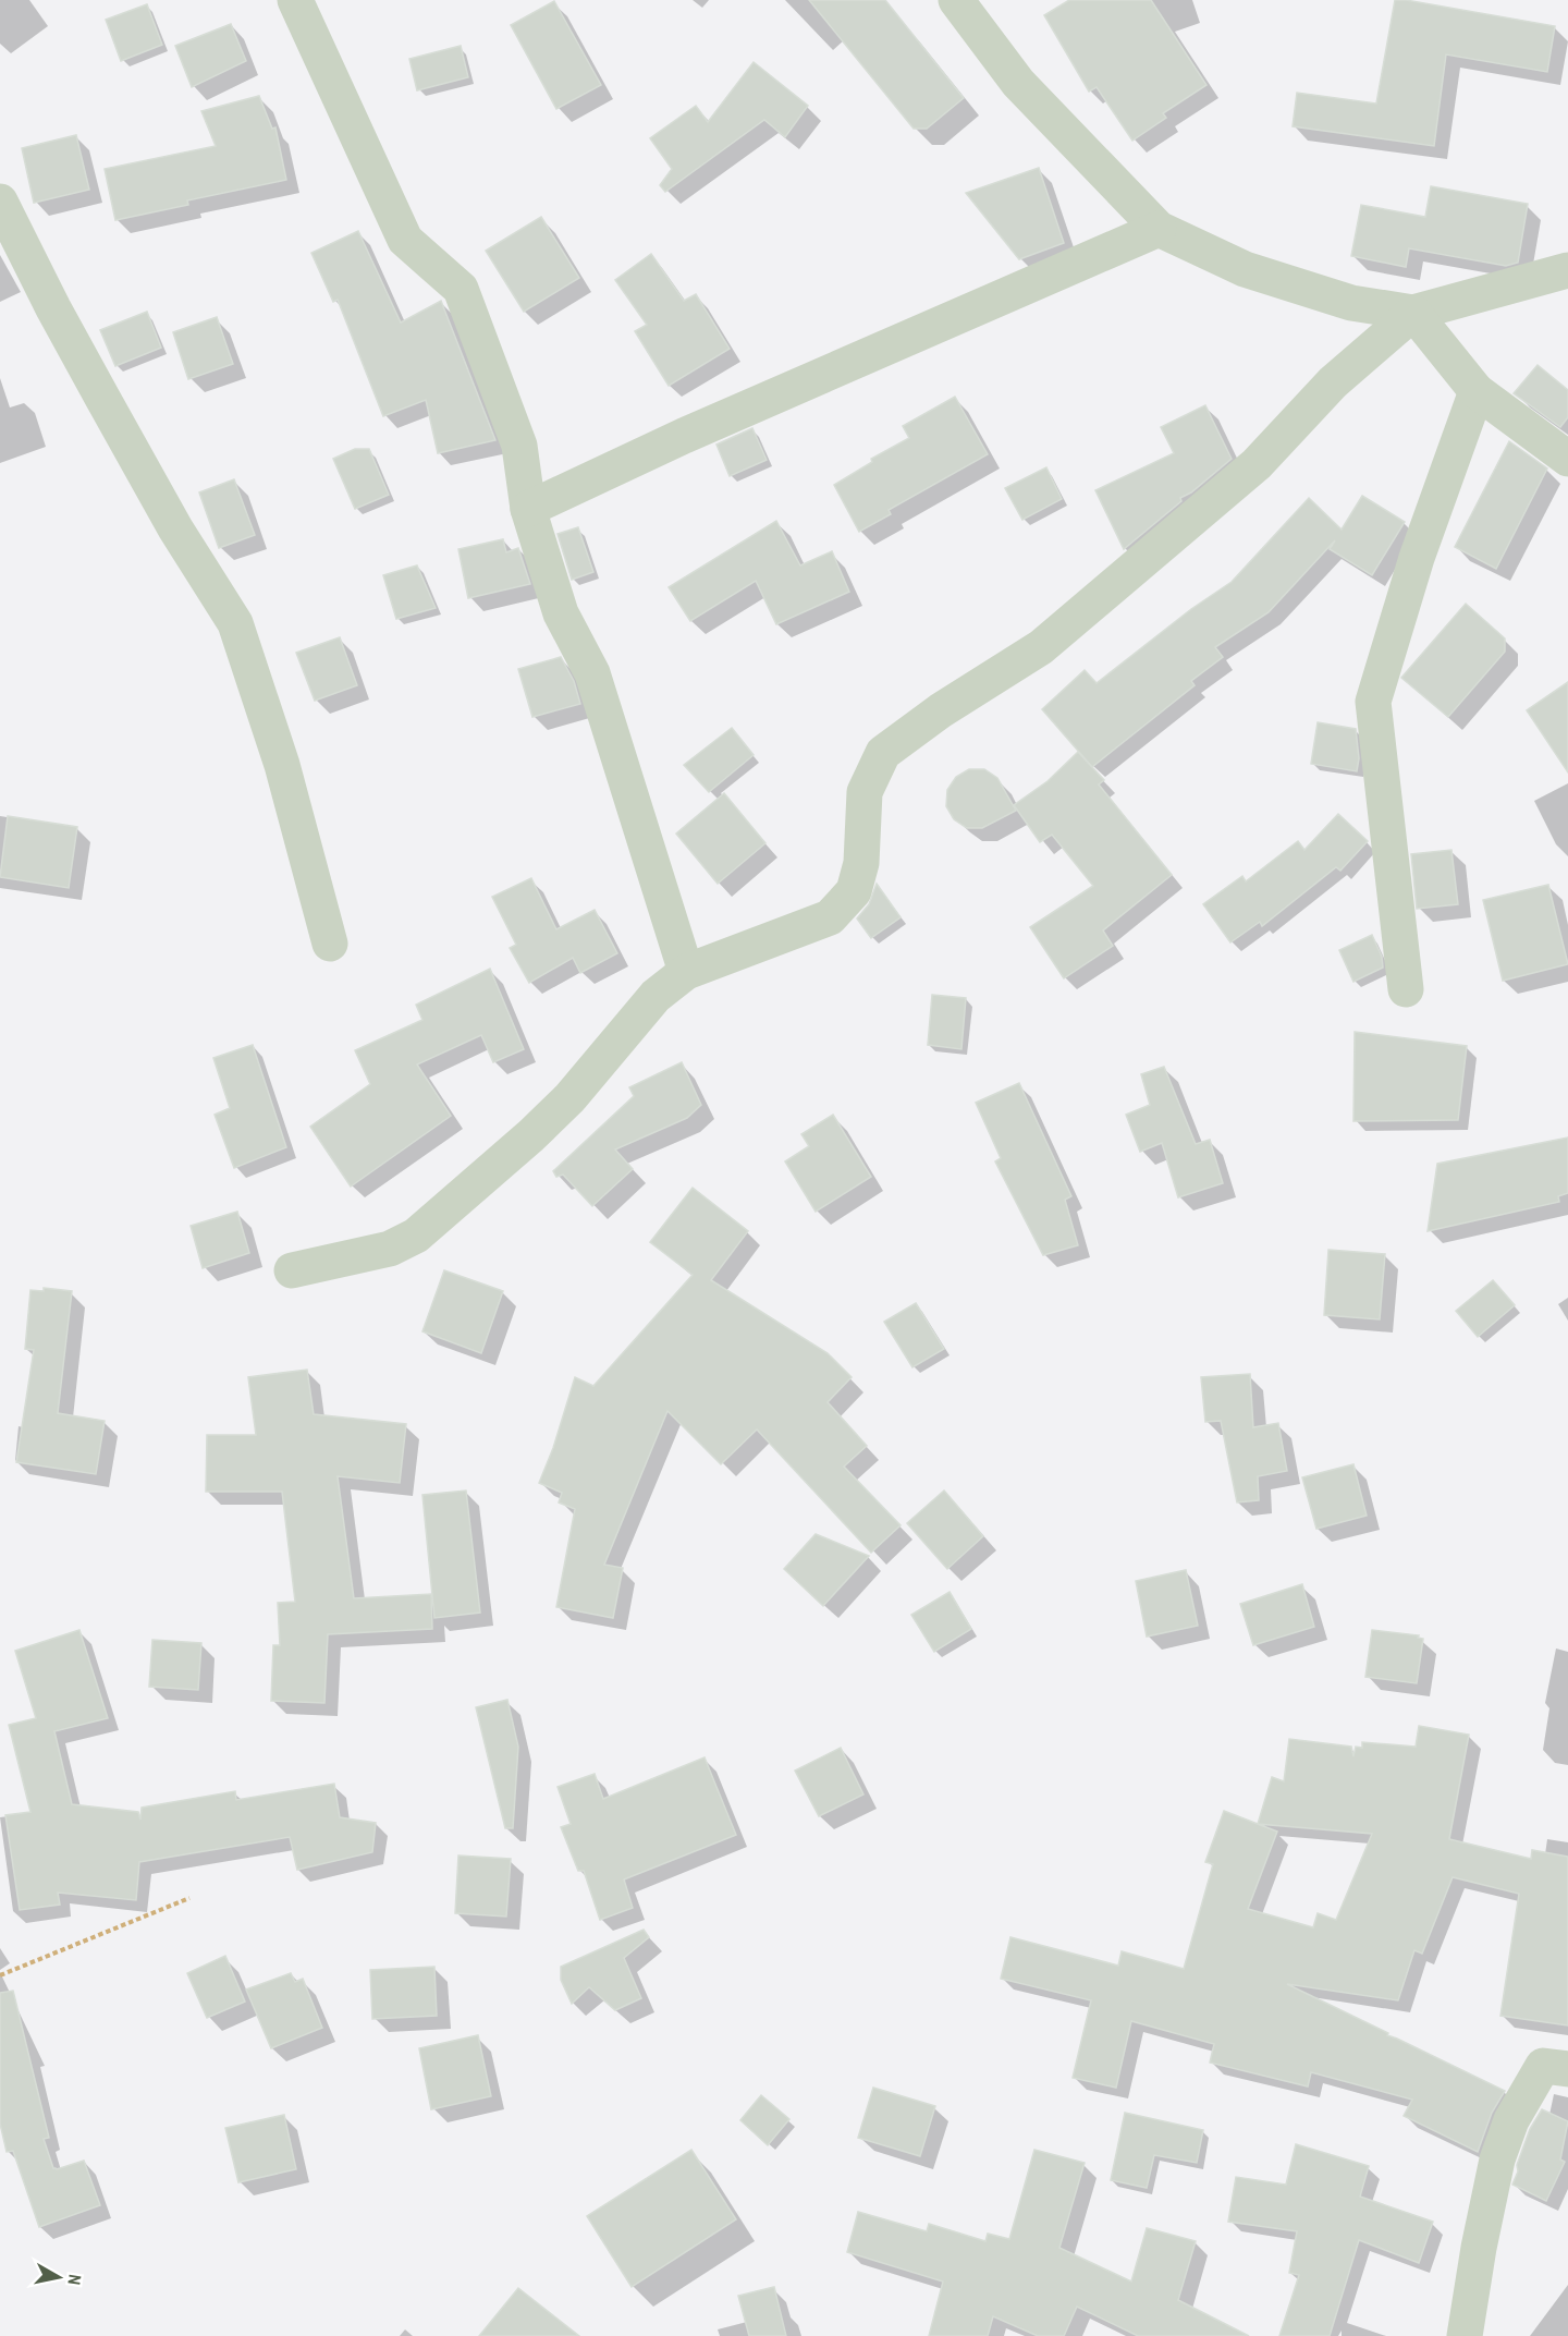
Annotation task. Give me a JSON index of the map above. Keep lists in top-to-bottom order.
{
  "north": "right"
}
